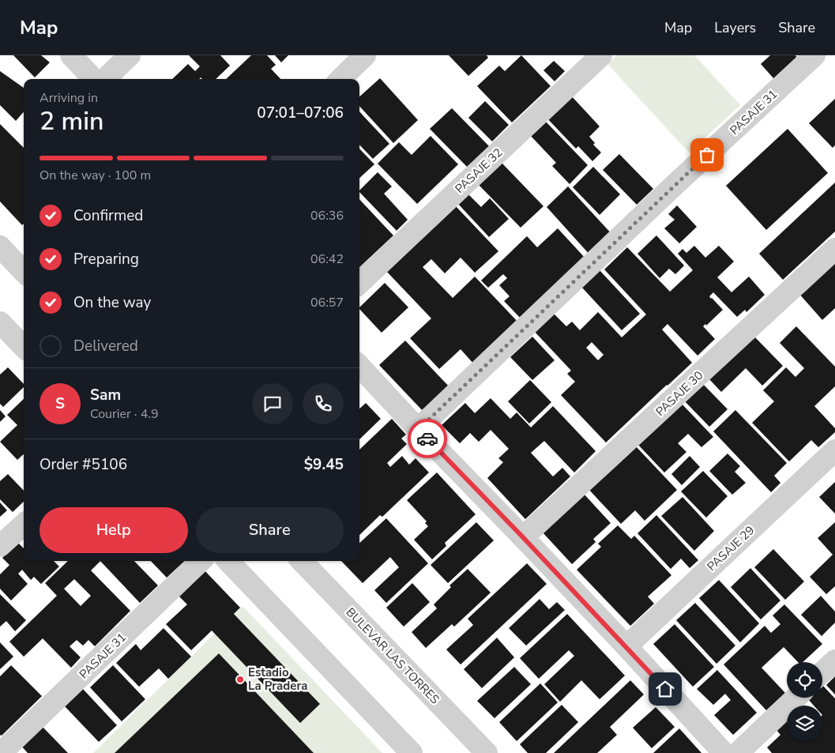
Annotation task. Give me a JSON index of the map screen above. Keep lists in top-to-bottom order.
{
  "streets": {
    "street": [
      "PASAJE 31",
      "PASAJE 32",
      "PASAJE 30",
      "PASAJE 29",
      "BULEVAR LAS TORRES"
    ]
  },
  "places": ["Estadio La Pradera"],
  "page": {
    "header": "Map",
    "nav": ["Map", "Layers", "Share"],
    "heading": ["2 min", "Arriving in", "07:01–07:06"],
    "panel": [
      "Sam",
      "Courier · 4.9",
      "Order #5106",
      "$9.45"
    ],
    "bar": "On the way · 100 m",
    "list": [
      ["Confirmed", "06:36"],
      ["Preparing", "06:42"],
      ["On the way", "06:57"],
      "Delivered"
    ],
    "round": "S",
    "buttons": ["Help", "Share"]
  }
}
